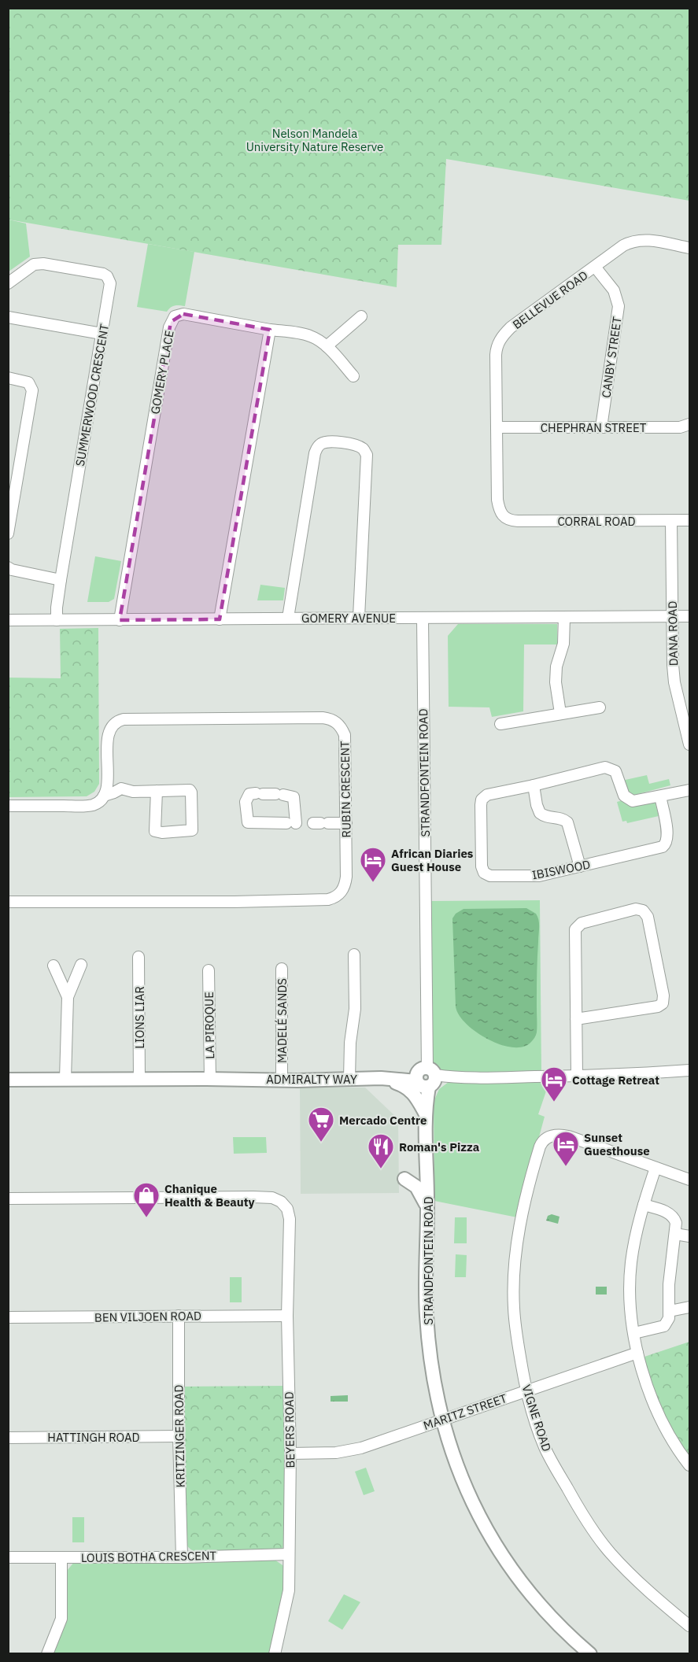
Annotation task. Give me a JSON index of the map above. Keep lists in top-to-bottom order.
{
  "streets": {
    "main road": ["STRANDFONTEIN ROAD", "ADMIRALTY WAY"],
    "street": [
      "BELLEVUE ROAD",
      "CANBY STREET",
      "GOMERY PLACE",
      "SUMMERWOOD CRESCENT",
      "CHEPHRAN STREET",
      "CORRAL ROAD",
      "GOMERY AVENUE",
      "DANA ROAD",
      "RUBIN CRESCENT",
      "IBISWOOD",
      "LIONS LIAR",
      "MADELÉ SANDS",
      "LA PIROQUE",
      "BEN VILJOEN ROAD",
      "MARITZ STREET",
      "VIGNE ROAD",
      "BEYERS ROAD",
      "KRITZINGER ROAD",
      "HATTINGH ROAD",
      "LOUIS BOTHA CRESCENT"
    ]
  },
  "crossings": [
    ["BELLEVUE ROAD", "CANBY STREET"],
    ["BELLEVUE ROAD", "CHEPHRAN STREET"],
    ["BELLEVUE ROAD", "CORRAL ROAD"],
    ["CANBY STREET", "CHEPHRAN STREET"],
    ["GOMERY PLACE", "GOMERY AVENUE"],
    ["SUMMERWOOD CRESCENT", "GOMERY AVENUE"],
    ["CORRAL ROAD", "DANA ROAD"],
    ["GOMERY AVENUE", "DANA ROAD"],
    ["GOMERY AVENUE", "STRANDFONTEIN ROAD"],
    ["STRANDFONTEIN ROAD", "ADMIRALTY WAY"],
    ["STRANDFONTEIN ROAD", "MARITZ STREET"],
    ["LIONS LIAR", "ADMIRALTY WAY"],
    ["MADELÉ SANDS", "ADMIRALTY WAY"],
    ["LA PIROQUE", "ADMIRALTY WAY"],
    ["BEN VILJOEN ROAD", "BEYERS ROAD"],
    ["BEN VILJOEN ROAD", "KRITZINGER ROAD"],
    ["MARITZ STREET", "VIGNE ROAD"],
    ["MARITZ STREET", "BEYERS ROAD"],
    ["BEYERS ROAD", "LOUIS BOTHA CRESCENT"],
    ["KRITZINGER ROAD", "HATTINGH ROAD"],
    ["KRITZINGER ROAD", "LOUIS BOTHA CRESCENT"]
  ],
  "parks": ["Nelson Mandela University Nature Reserve"],
  "places": {
    "hotel": ["African Diaries Guest House", "Cottage Retreat", "Sunset Guesthouse"],
    "supermarket": ["Mercado Centre"],
    "restaurant": ["Roman's Pizza"],
    "shop": ["Chanique Health & Beauty"]
  }
}
